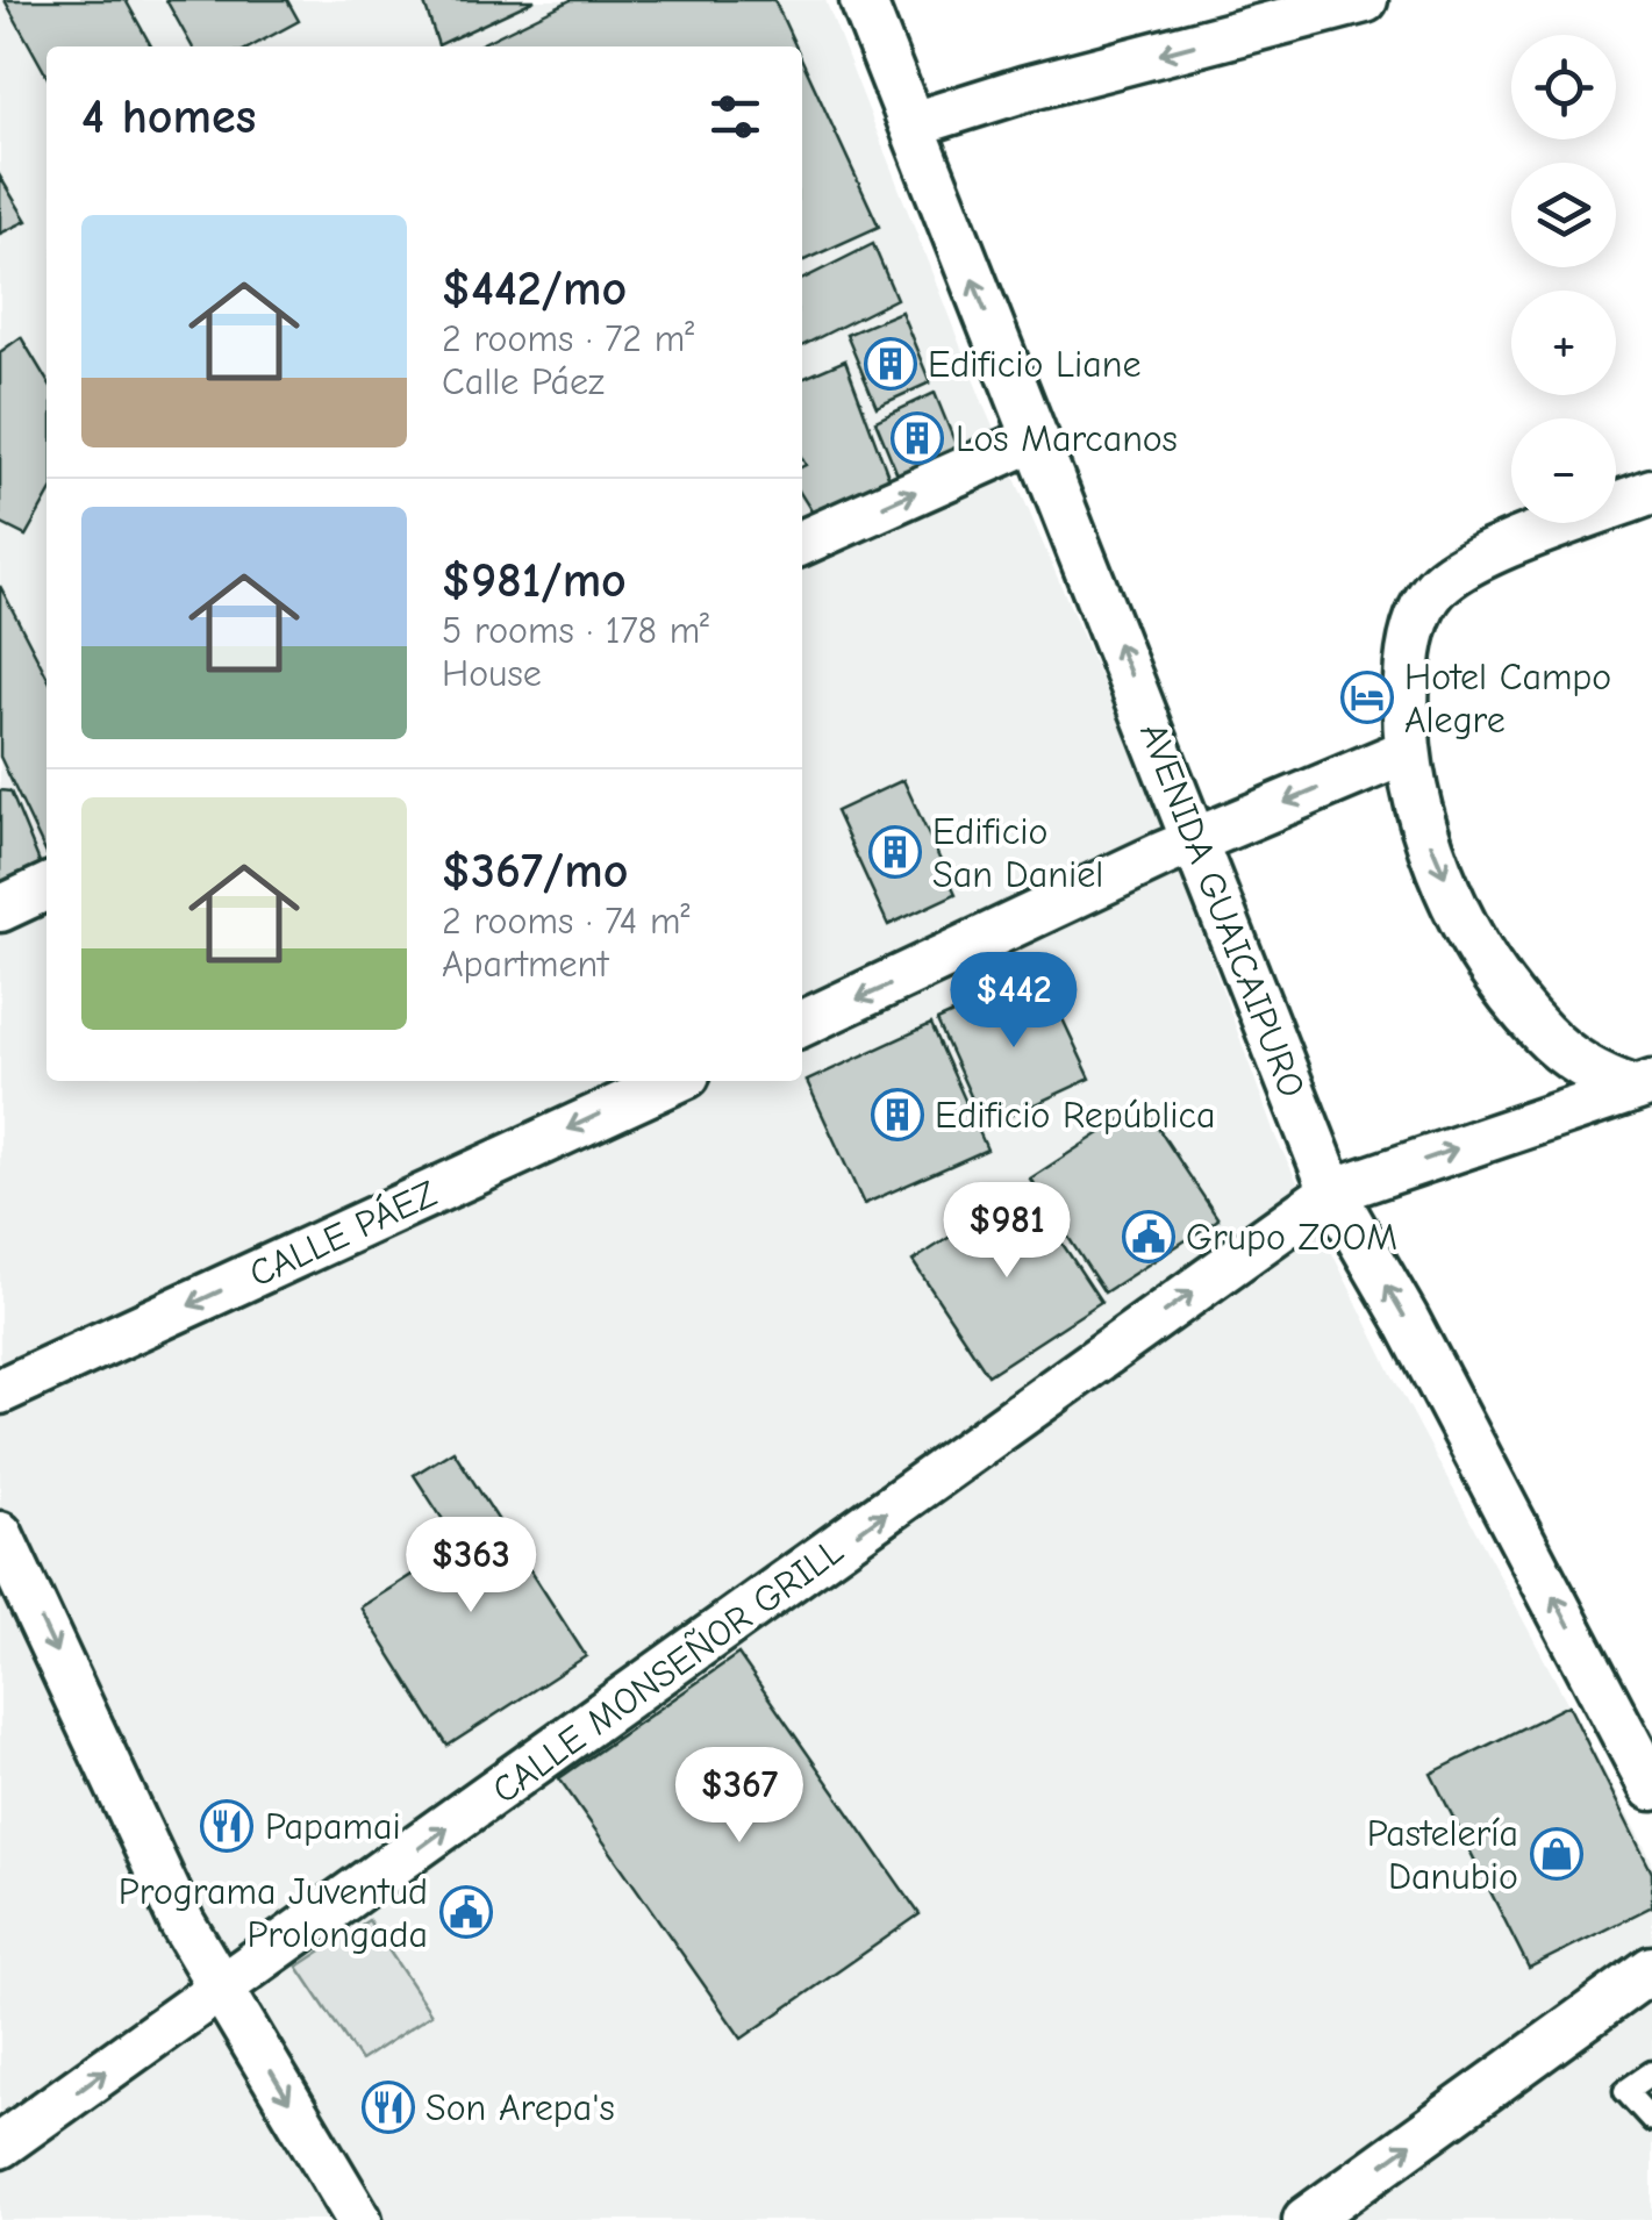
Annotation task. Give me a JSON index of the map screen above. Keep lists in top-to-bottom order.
{
  "streets": {
    "street": ["AVENIDA GUAICAIPURO", "CALLE PÁEZ", "CALLE MONSEÑOR GRILL"]
  },
  "crossings": [
    ["AVENIDA GUAICAIPURO", "CALLE MONSEÑOR GRILL"]
  ],
  "one_way": ["AVENIDA GUAICAIPURO", "CALLE PÁEZ", "CALLE MONSEÑOR GRILL"],
  "places": {
    "building": [
      "Edificio Liane",
      "Los Marcanos",
      "Edificio San Daniel",
      "Edificio República"
    ],
    "hotel": ["Hotel Campo Alegre"],
    "public building": ["Grupo ZOOM", "Programa Juventud Prolongada"],
    "restaurant": ["Papamai", "Son Arepa's"],
    "shop": ["Pastelería Danubio"]
  },
  "page": {
    "map_buttons": ["+", "−"],
    "heading": "4 homes",
    "list": [
      {
        "name": "$442/mo",
        "note": "2 rooms · 72 m² · Calle Páez"
      },
      {
        "name": "$981/mo",
        "note": "5 rooms · 178 m² · House"
      },
      {
        "name": "$367/mo",
        "note": "2 rooms · 74 m² · Apartment"
      }
    ],
    "price": [
      "$442",
      "$981",
      "$363",
      "$367"
    ]
  }
}
